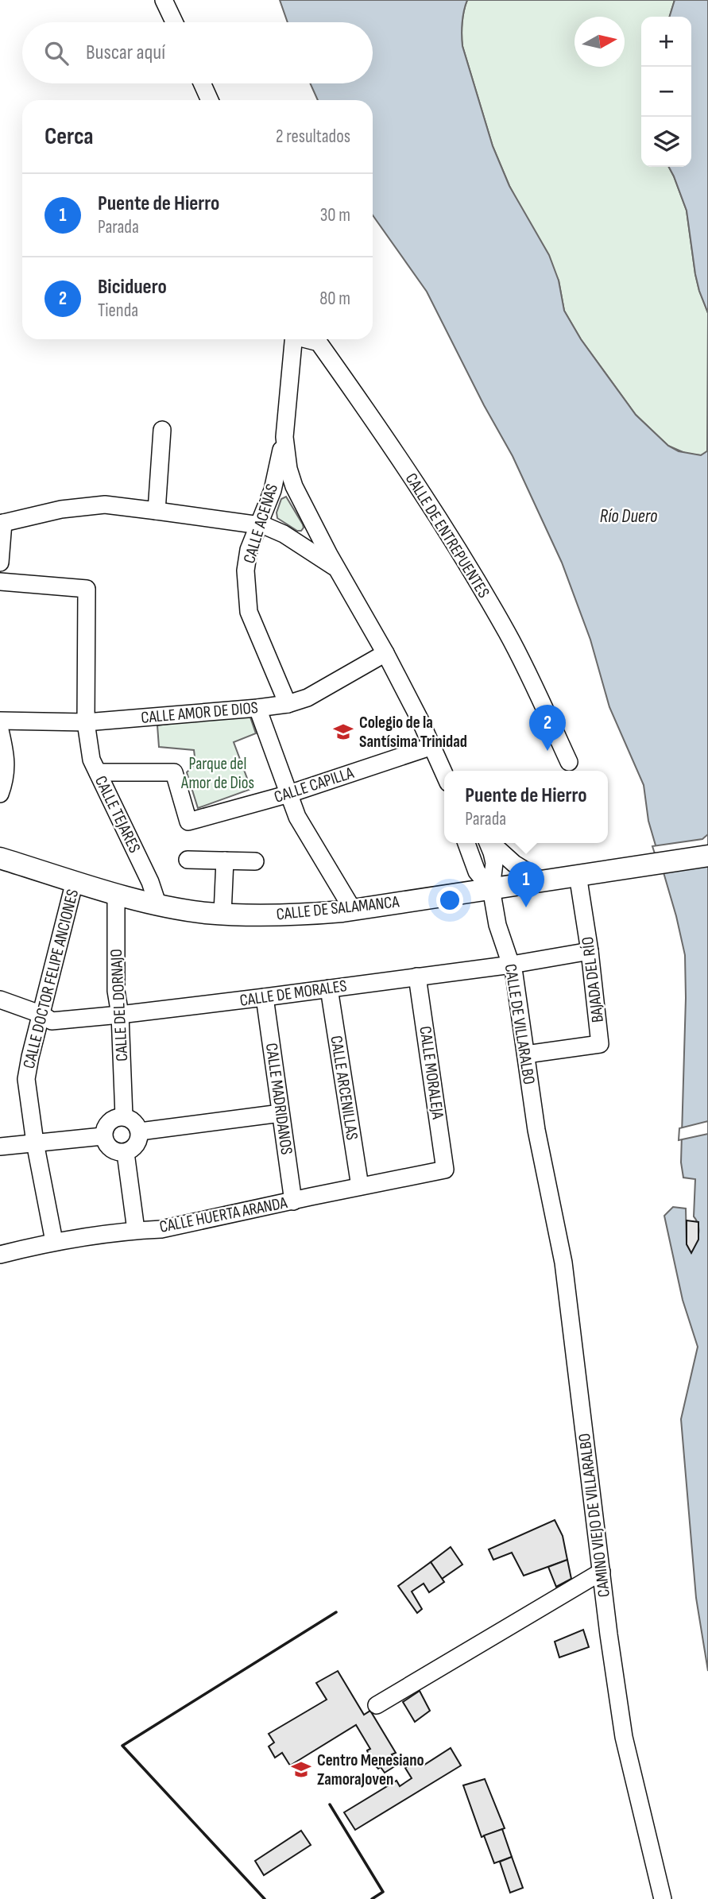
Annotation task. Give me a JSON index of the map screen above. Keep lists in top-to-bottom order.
{
  "streets": {
    "main road": ["CALLE DE SALAMANCA"],
    "street": [
      "CALLE ACEÑAS",
      "CALLE DE ENTREPUENTES",
      "CALLE AMOR DE DIOS",
      "CALLE CAPILLA",
      "CALLE TEJARES",
      "CALLE DOCTOR FELIPE ANCIONES",
      "BAJADA DEL RÍO",
      "CALLE DE MORALES",
      "CALLE DEL DORNAJO",
      "CALLE DE VILLARALBO",
      "CALLE MORALEJA",
      "CALLE ARCENILLAS",
      "CALLE MADRIDANOS",
      "CALLE HUERTA ARANDA",
      "CAMINO VIEJO DE VILLARALBO"
    ]
  },
  "crossings": [
    ["CALLE ACEÑAS", "CALLE DE ENTREPUENTES"],
    ["CALLE ACEÑAS", "CALLE AMOR DE DIOS"],
    ["CALLE DE ENTREPUENTES", "CALLE AMOR DE DIOS"],
    ["CALLE DE ENTREPUENTES", "CALLE CAPILLA"],
    ["CALLE AMOR DE DIOS", "CALLE TEJARES"],
    ["CALLE CAPILLA", "CALLE TEJARES"],
    ["CALLE TEJARES", "CALLE DE SALAMANCA"],
    ["CALLE DE SALAMANCA", "CALLE DOCTOR FELIPE ANCIONES"],
    ["CALLE DE SALAMANCA", "BAJADA DEL RÍO"],
    ["CALLE DE SALAMANCA", "CALLE DEL DORNAJO"],
    ["CALLE DE SALAMANCA", "CALLE DE VILLARALBO"],
    ["CALLE DOCTOR FELIPE ANCIONES", "CALLE DE MORALES"],
    ["CALLE DOCTOR FELIPE ANCIONES", "CALLE HUERTA ARANDA"],
    ["BAJADA DEL RÍO", "CALLE DE MORALES"],
    ["BAJADA DEL RÍO", "CALLE DE VILLARALBO"],
    ["CALLE DE MORALES", "CALLE DEL DORNAJO"],
    ["CALLE DE MORALES", "CALLE DE VILLARALBO"],
    ["CALLE DE MORALES", "CALLE MORALEJA"],
    ["CALLE DE MORALES", "CALLE ARCENILLAS"],
    ["CALLE DE MORALES", "CALLE MADRIDANOS"],
    ["CALLE DE VILLARALBO", "CAMINO VIEJO DE VILLARALBO"],
    ["CALLE MORALEJA", "CALLE HUERTA ARANDA"],
    ["CALLE ARCENILLAS", "CALLE HUERTA ARANDA"],
    ["CALLE MADRIDANOS", "CALLE HUERTA ARANDA"]
  ],
  "water": ["Río Duero"],
  "parks": ["Parque del Amor de Dios"],
  "places": {
    "school or university": ["Colegio de la Santísima Trinidad", "Centro Menesiano ZamoraJoven"]
  },
  "north": "right",
  "page": {
    "map_buttons": ["+", "−"],
    "search": "Buscar aquí",
    "heading": ["Cerca", "2 resultados"],
    "list": [
      {
        "mark": "1",
        "name": "Puente de Hierro",
        "note": "Parada",
        "value": "30 m"
      },
      {
        "mark": "2",
        "name": "Biciduero",
        "note": "Tienda",
        "value": "80 m"
      }
    ],
    "pins": ["2", "1"],
    "popup": ["Puente de Hierro", "Parada"]
  }
}
